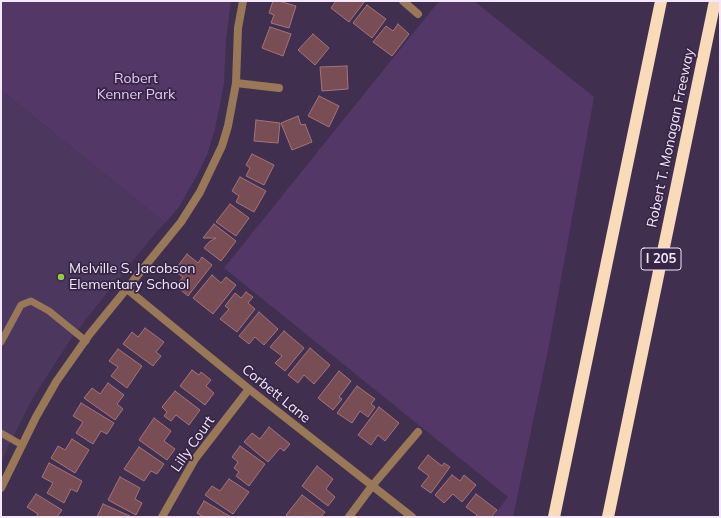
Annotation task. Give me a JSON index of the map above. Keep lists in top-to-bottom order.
{
  "streets": {
    "highway": ["Robert T. Monagan Freeway", "I 205"],
    "street": ["Corbett Lane", "Lilly Court"]
  },
  "crossings": [
    ["Corbett Lane", "Lilly Court"]
  ],
  "parks": ["Robert Kenner Park"],
  "places": ["Melville S. Jacobson Elementary School"]
}
